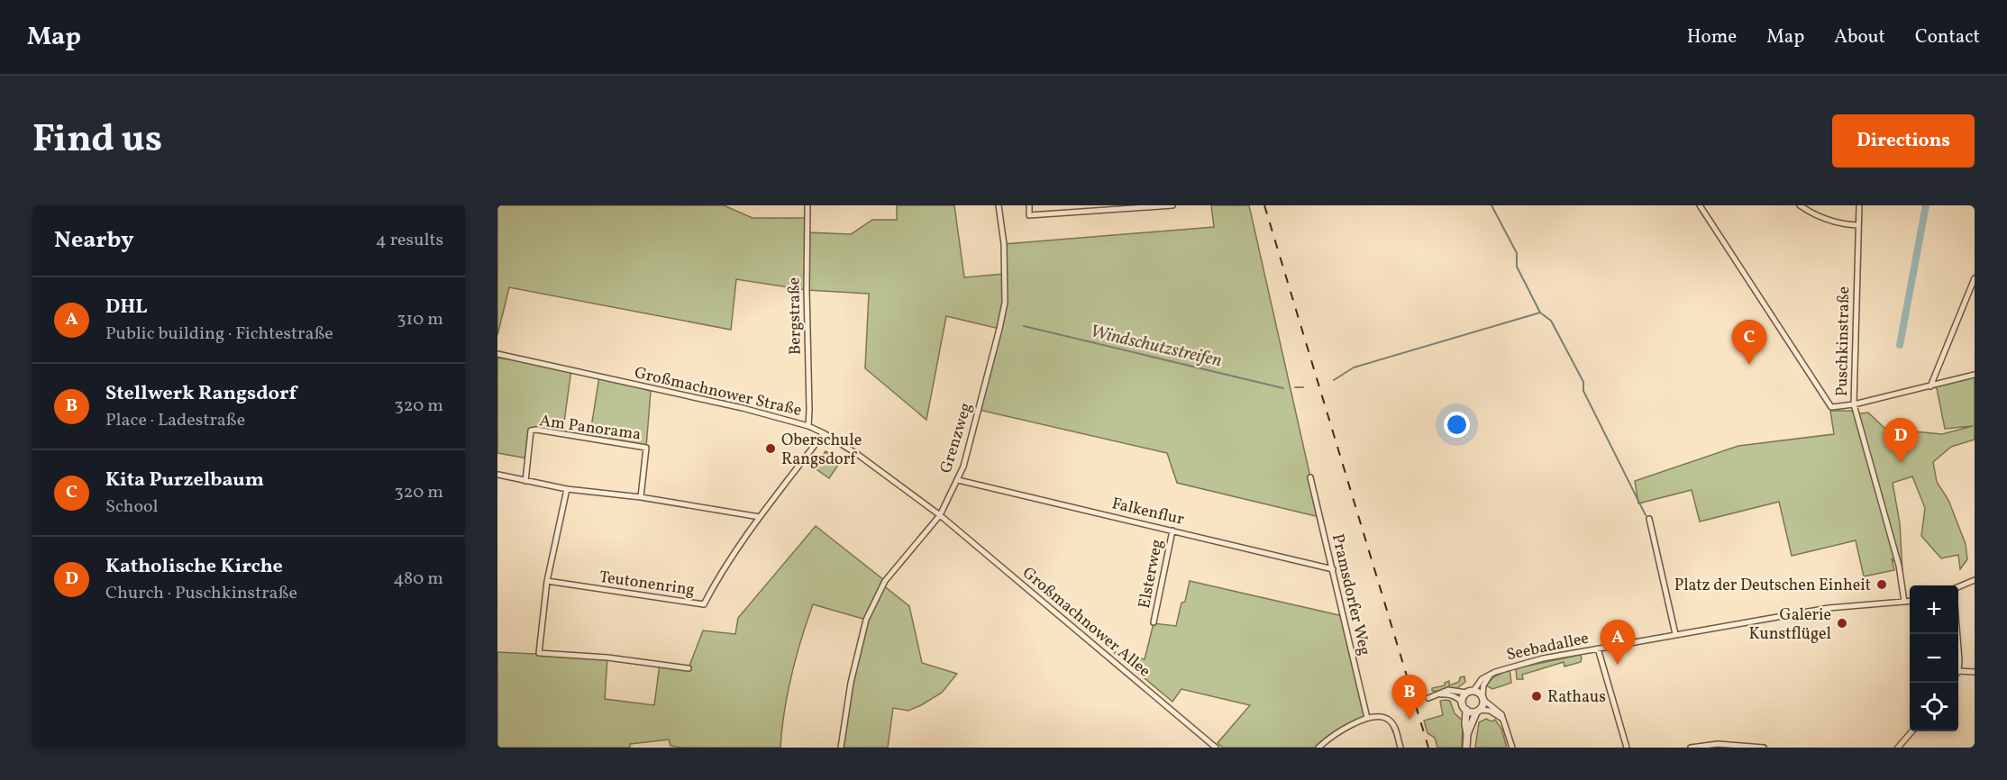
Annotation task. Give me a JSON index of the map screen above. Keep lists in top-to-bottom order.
{
  "streets": {
    "street": [
      "Bergstraße",
      "Puschkinstraße",
      "Großmachnower Straße",
      "Am Panorama",
      "Grenzweg",
      "Falkenflur",
      "Elsterweg",
      "Teutonenring",
      "Pramsdorfer Weg",
      "Großmachnower Allee",
      "Seebadallee"
    ]
  },
  "crossings": [
    ["Bergstraße", "Großmachnower Straße"],
    ["Puschkinstraße", "Seebadallee"],
    ["Großmachnower Straße", "Grenzweg"],
    ["Großmachnower Straße", "Teutonenring"],
    ["Großmachnower Straße", "Großmachnower Allee"],
    ["Grenzweg", "Falkenflur"],
    ["Grenzweg", "Großmachnower Allee"],
    ["Falkenflur", "Elsterweg"],
    ["Falkenflur", "Pramsdorfer Weg"]
  ],
  "water": ["Windschutzstreifen"],
  "places": [
    "Oberschule Rangsdorf",
    "Platz der Deutschen Einheit",
    "Galerie Kunstflügel",
    "Rathaus"
  ],
  "page": {
    "header": "Map",
    "nav": [
      "Home",
      "Map",
      "About",
      "Contact"
    ],
    "title": "Find us",
    "buttons": "Directions",
    "heading": ["Nearby", "4 results"],
    "list": [
      {
        "mark": "A",
        "name": "DHL",
        "note": "Public building · Fichtestraße",
        "value": "310 m"
      },
      {
        "mark": "B",
        "name": "Stellwerk Rangsdorf",
        "note": "Place · Ladestraße",
        "value": "320 m"
      },
      {
        "mark": "C",
        "name": "Kita Purzelbaum",
        "note": "School",
        "value": "320 m"
      },
      {
        "mark": "D",
        "name": "Katholische Kirche",
        "note": "Church · Puschkinstraße",
        "value": "480 m"
      }
    ],
    "pins": [
      "C",
      "D",
      "A",
      "B"
    ],
    "map_buttons": ["+", "−"]
  }
}
